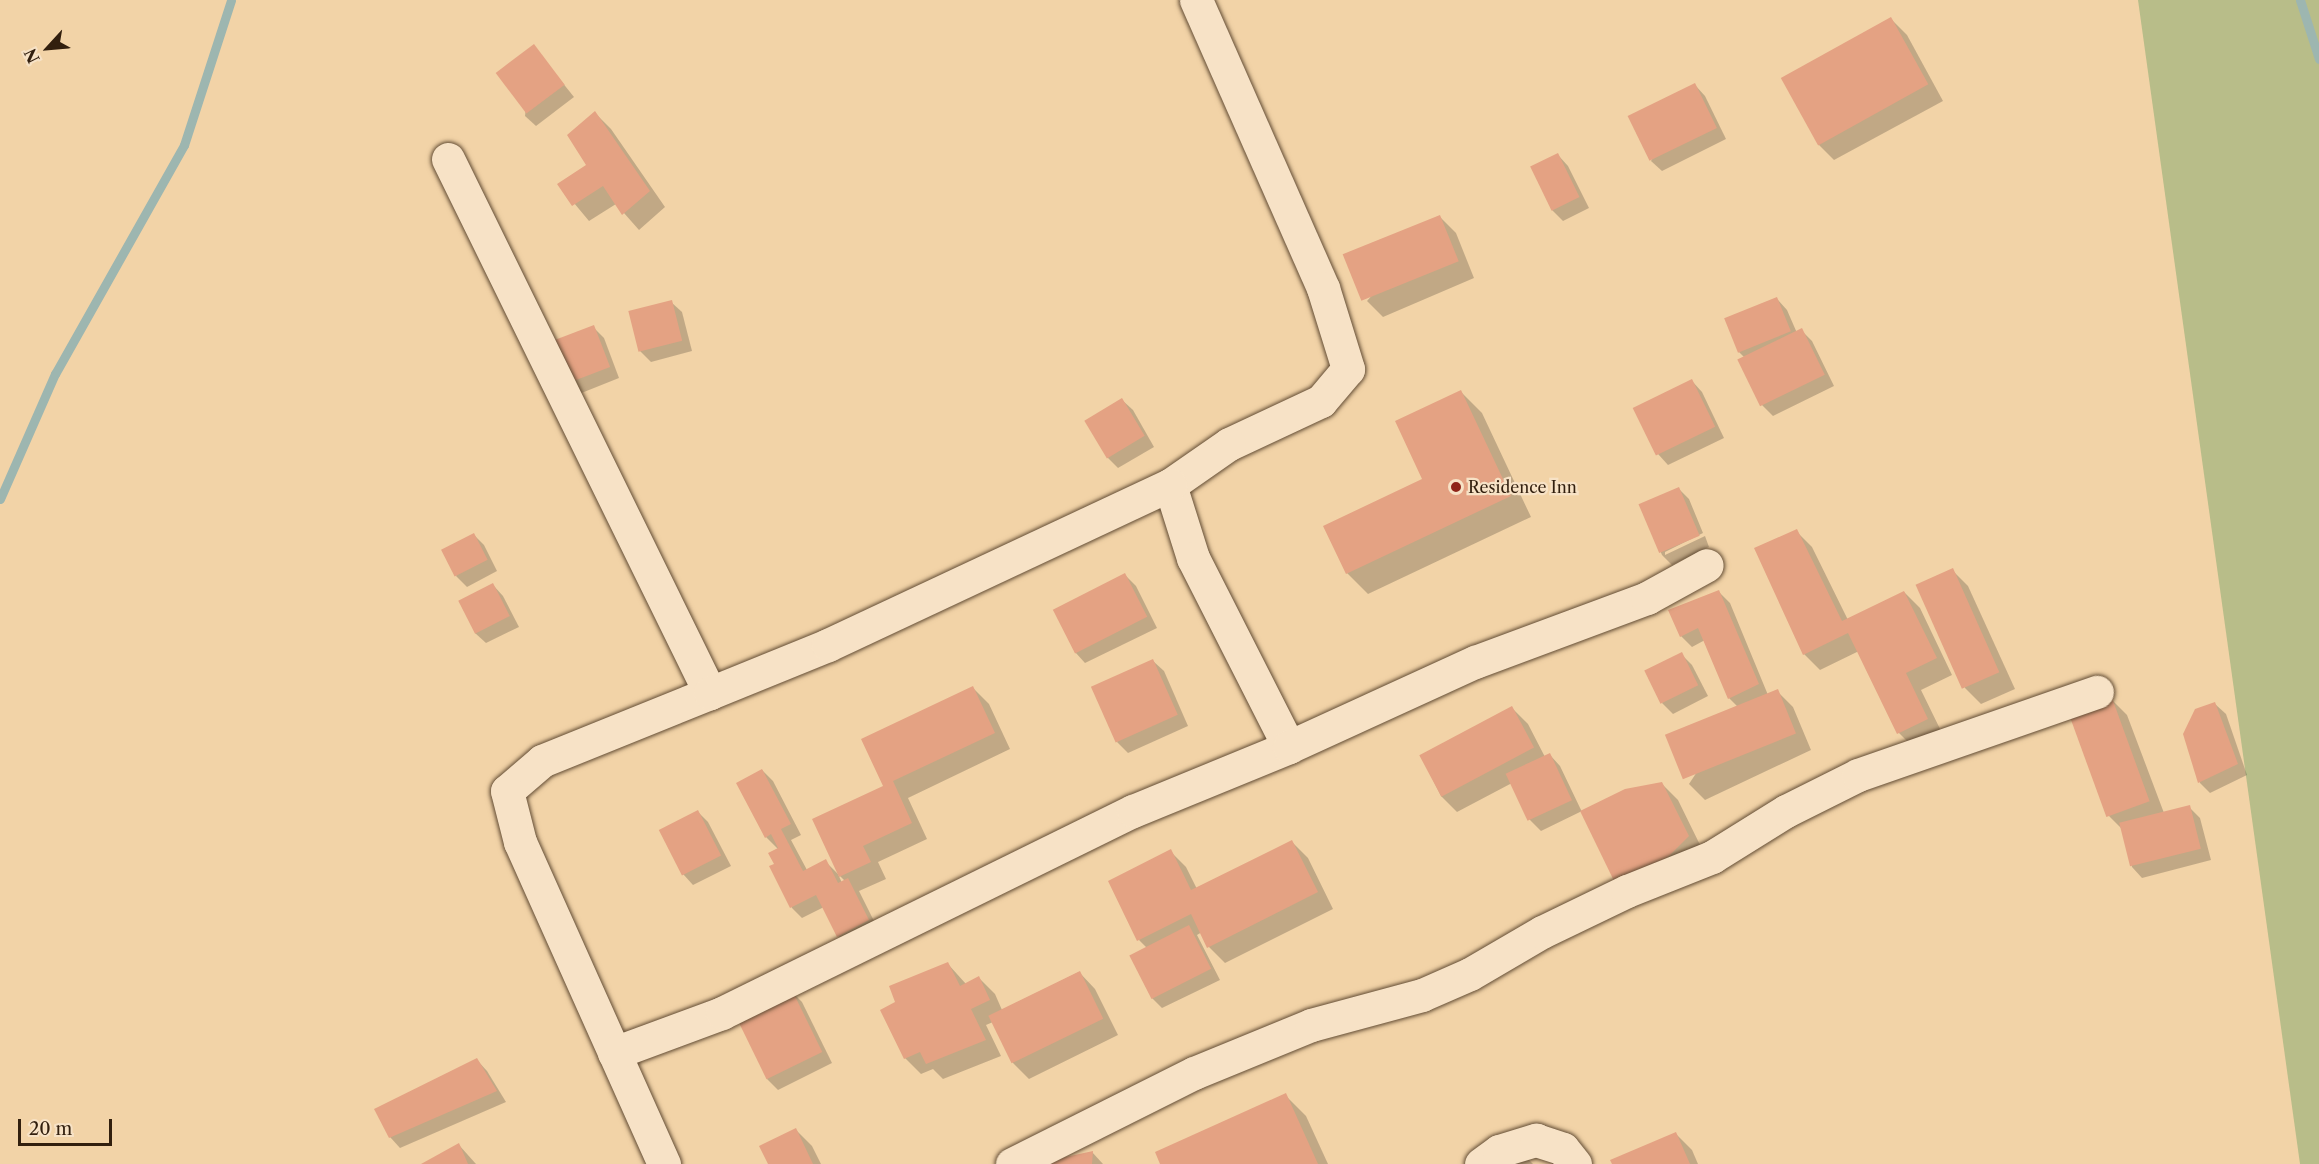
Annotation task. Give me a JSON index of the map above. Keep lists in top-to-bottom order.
{
  "places": ["Residence Inn"],
  "scale_bar": "20 m",
  "north": "bottom left"
}
